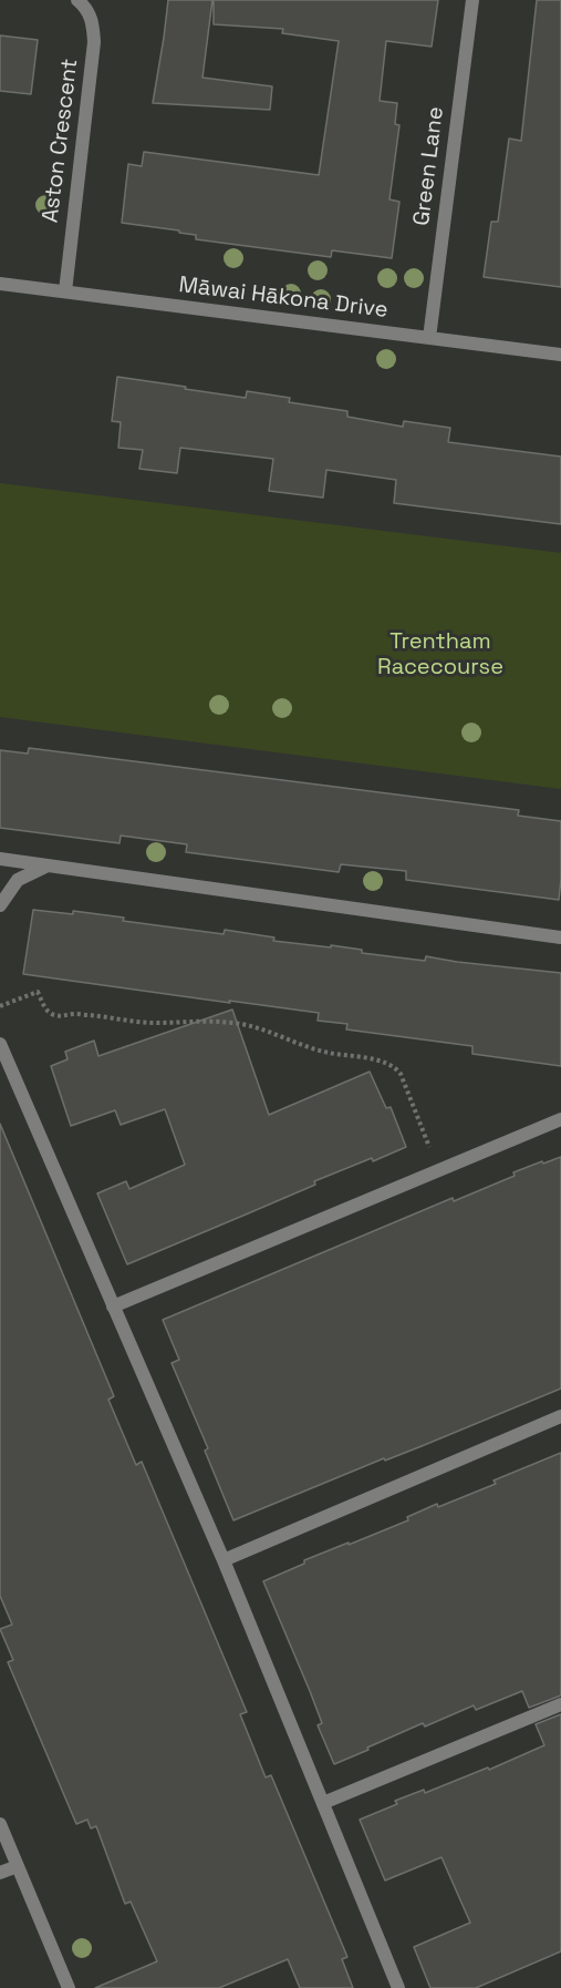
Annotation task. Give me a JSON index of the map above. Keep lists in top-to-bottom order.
{
  "streets": {
    "street": ["Aston Crescent", "Green Lane", "Māwai Hākona Drive"]
  },
  "crossings": [
    ["Aston Crescent", "Māwai Hākona Drive"],
    ["Green Lane", "Māwai Hākona Drive"]
  ],
  "parks": ["Trentham Racecourse"]
}
